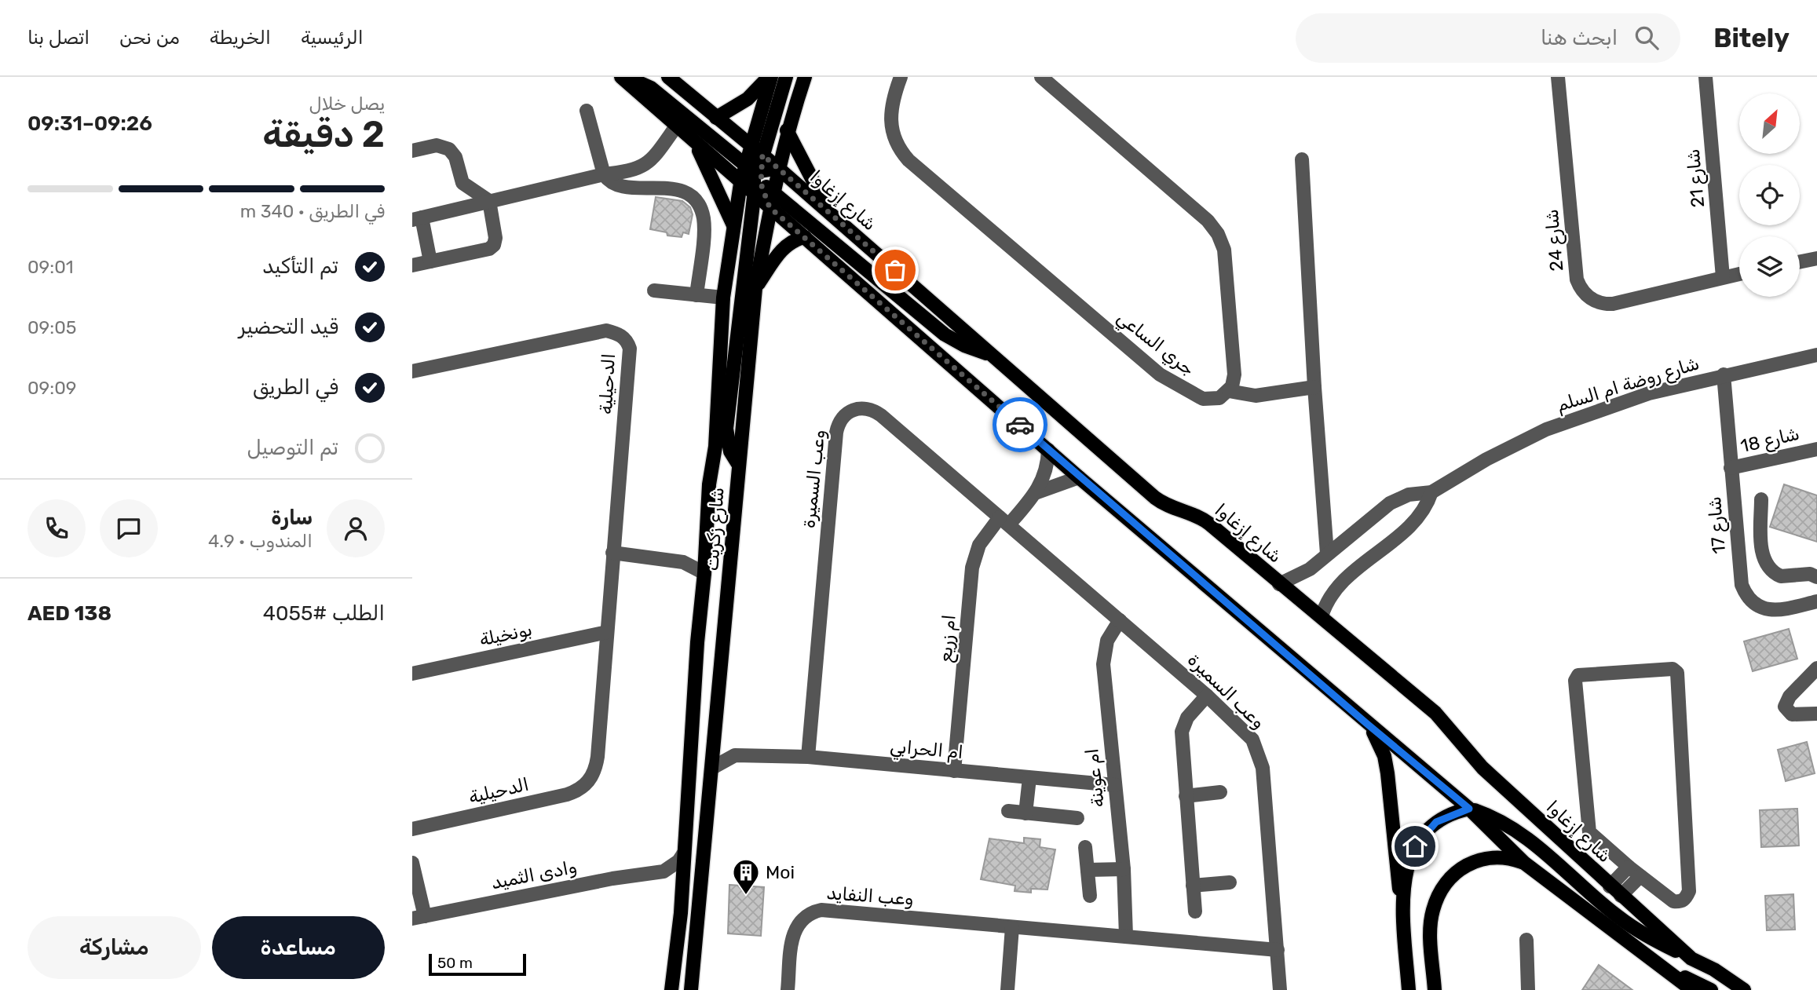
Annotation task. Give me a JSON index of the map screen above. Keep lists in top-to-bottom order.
{
  "streets": {
    "main road": ["شارع إزغاوا", "شارع زكريت"],
    "street": [
      "شارع 21",
      "شارع 24",
      "جري الساعي",
      "الدحيلية",
      "شارع روضة ام السلم",
      "شارع 18",
      "وعب السميرة",
      "شارع 17",
      "بونخيلة",
      "ام زريع",
      "ام الحرابي",
      "ام عوينة",
      "وادى الثميد",
      "وعب النفايد"
    ]
  },
  "crossings": [
    ["شارع 21", "شارع 24"],
    ["شارع إزغاوا", "شارع روضة ام السلم"],
    ["شارع إزغاوا", "شارع زكريت"],
    ["الدحيلية", "بونخيلة"],
    ["شارع روضة ام السلم", "شارع 17"],
    ["شارع 18", "شارع 17"],
    ["وعب السميرة", "ام زريع"],
    ["وعب السميرة", "ام الحرابي"],
    ["وعب السميرة", "ام عوينة"],
    ["وعب السميرة", "وعب النفايد"],
    ["ام زريع", "ام الحرابي"],
    ["ام الحرابي", "ام عوينة"],
    ["ام عوينة", "وعب النفايد"]
  ],
  "places": {
    "building": ["Moi"]
  },
  "scale_bar": "50 m",
  "north": "top right",
  "page": {
    "header": "Bitely",
    "search": "ابحث هنا",
    "nav": [
      "الرئيسية",
      "الخريطة",
      "من نحن",
      "اتصل بنا"
    ],
    "heading": ["2 دقيقة", "يصل خلال", "09:26–09:31"],
    "panel": [
      "سارة",
      "المندوب · 4.9",
      "الطلب #4055",
      "AED 138"
    ],
    "bar": "في الطريق · 340 m",
    "list": [
      ["تم التأكيد", "09:01"],
      ["قيد التحضير", "09:05"],
      ["في الطريق", "09:09"],
      "تم التوصيل"
    ],
    "buttons": ["مساعدة", "مشاركة"],
    "scale": "50 m"
  }
}
